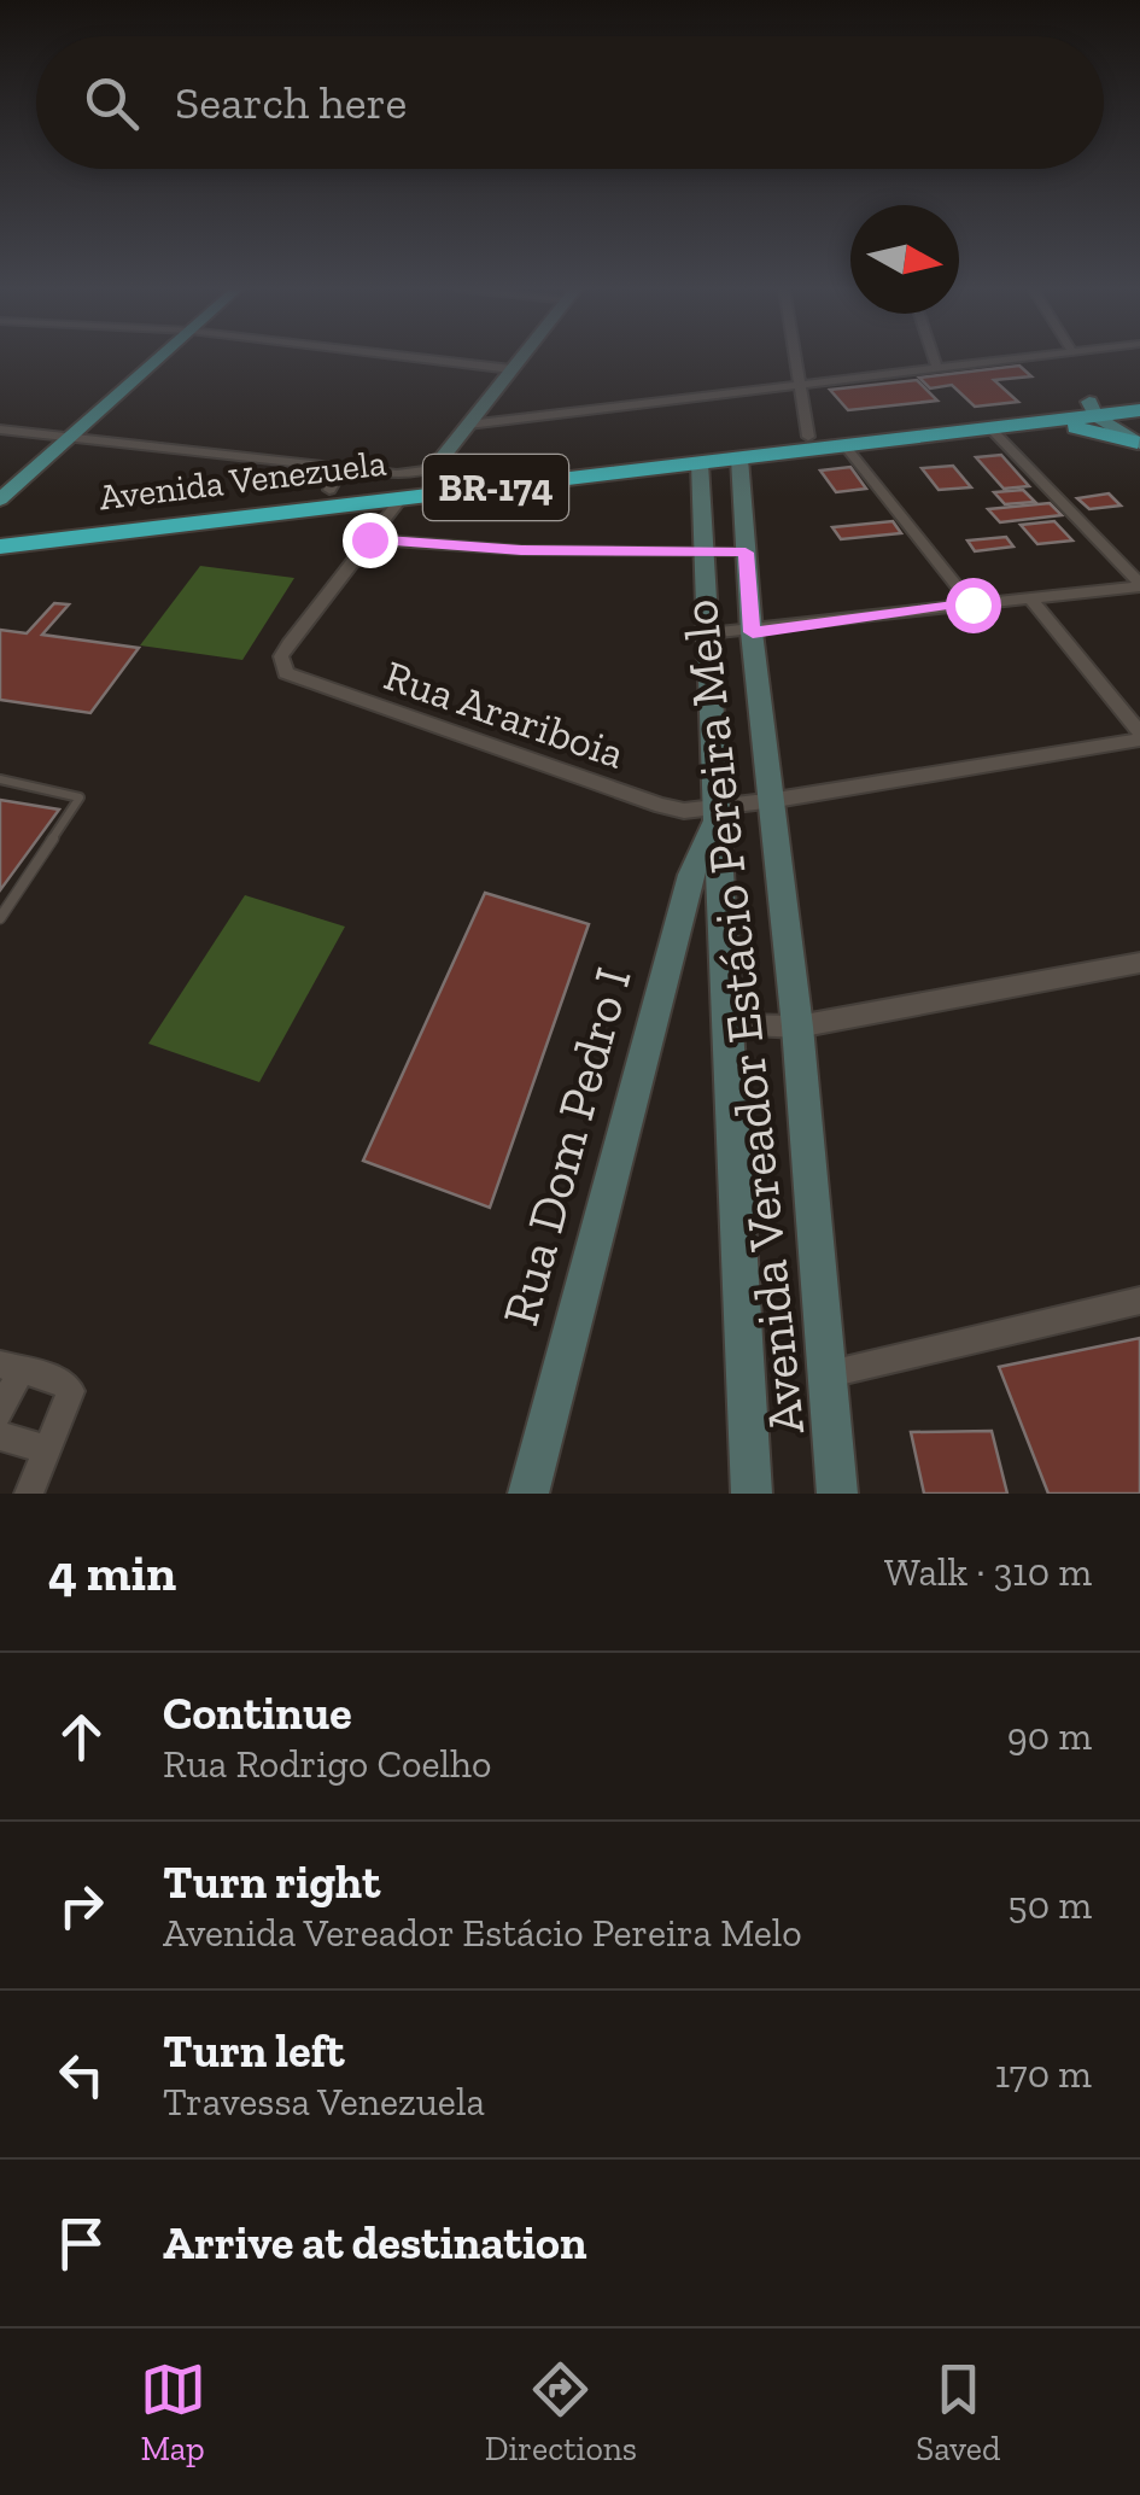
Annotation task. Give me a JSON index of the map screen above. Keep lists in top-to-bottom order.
{
  "streets": {
    "highway": ["Avenida Venezuela", "BR-174"],
    "street": ["Rua Arariboia", "Avenida Vereador Estácio Pereira Melo", "Rua Dom Pedro I"]
  },
  "crossings": [
    ["Avenida Venezuela", "Avenida Vereador Estácio Pereira Melo"],
    ["Rua Arariboia", "Avenida Vereador Estácio Pereira Melo"],
    ["Rua Arariboia", "Rua Dom Pedro I"],
    ["Avenida Vereador Estácio Pereira Melo", "Rua Dom Pedro I"]
  ],
  "north": "right",
  "page": {
    "search": "Search here",
    "heading": ["4 min", "Walk · 310 m"],
    "list": [
      ["Continue", "Rua Rodrigo Coelho", "90 m"],
      ["Turn right", "Avenida Vereador Estácio Pereira Melo", "50 m"],
      ["Turn left", "Travessa Venezuela", "170 m"],
      "Arrive at destination"
    ],
    "nav": ["Map", "Directions", "Saved"]
  }
}
